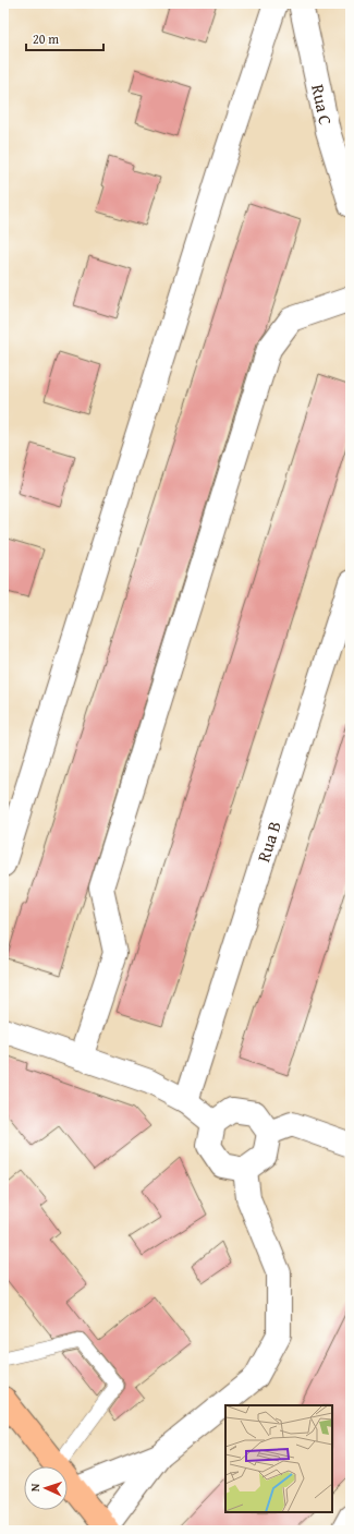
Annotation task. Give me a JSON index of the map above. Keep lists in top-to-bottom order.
{
  "streets": {
    "street": ["Rua C", "Rua B"]
  },
  "scale_bar": "20 m",
  "north": "left"
}
